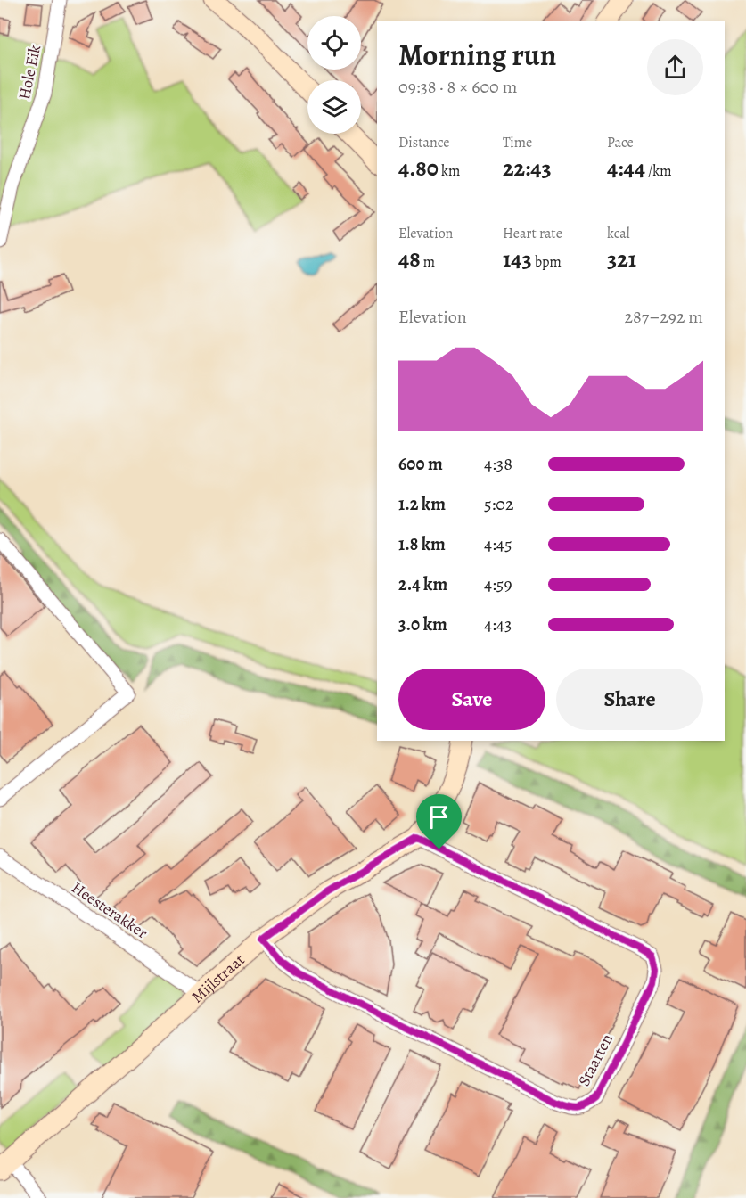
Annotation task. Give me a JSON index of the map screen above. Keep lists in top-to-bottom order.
{
  "streets": {
    "street": [
      "Hole Eik",
      "Heesterakker",
      "Mijlstraat",
      "Staarten"
    ]
  },
  "crossings": [
    ["Heesterakker", "Mijlstraat"],
    ["Mijlstraat", "Staarten"]
  ],
  "page": {
    "heading": ["Morning run", "09:38 · 8 × 600 m"],
    "stats": [
      ["Distance", "4.80 km"],
      ["Time", "22:43"],
      ["Pace", "4:44 /km"],
      ["Elevation", "48 m"],
      ["Heart rate", "143 bpm"],
      ["kcal", "321"]
    ],
    "chart": ["Elevation", "287–292 m"],
    "list": [
      {
        "name": "600 m",
        "note": "4:38"
      },
      {
        "name": "1.2 km",
        "note": "5:02"
      },
      {
        "name": "1.8 km",
        "note": "4:45"
      },
      {
        "name": "2.4 km",
        "note": "4:59"
      },
      {
        "name": "3.0 km",
        "note": "4:43"
      }
    ],
    "buttons": ["Save", "Share"]
  }
}
